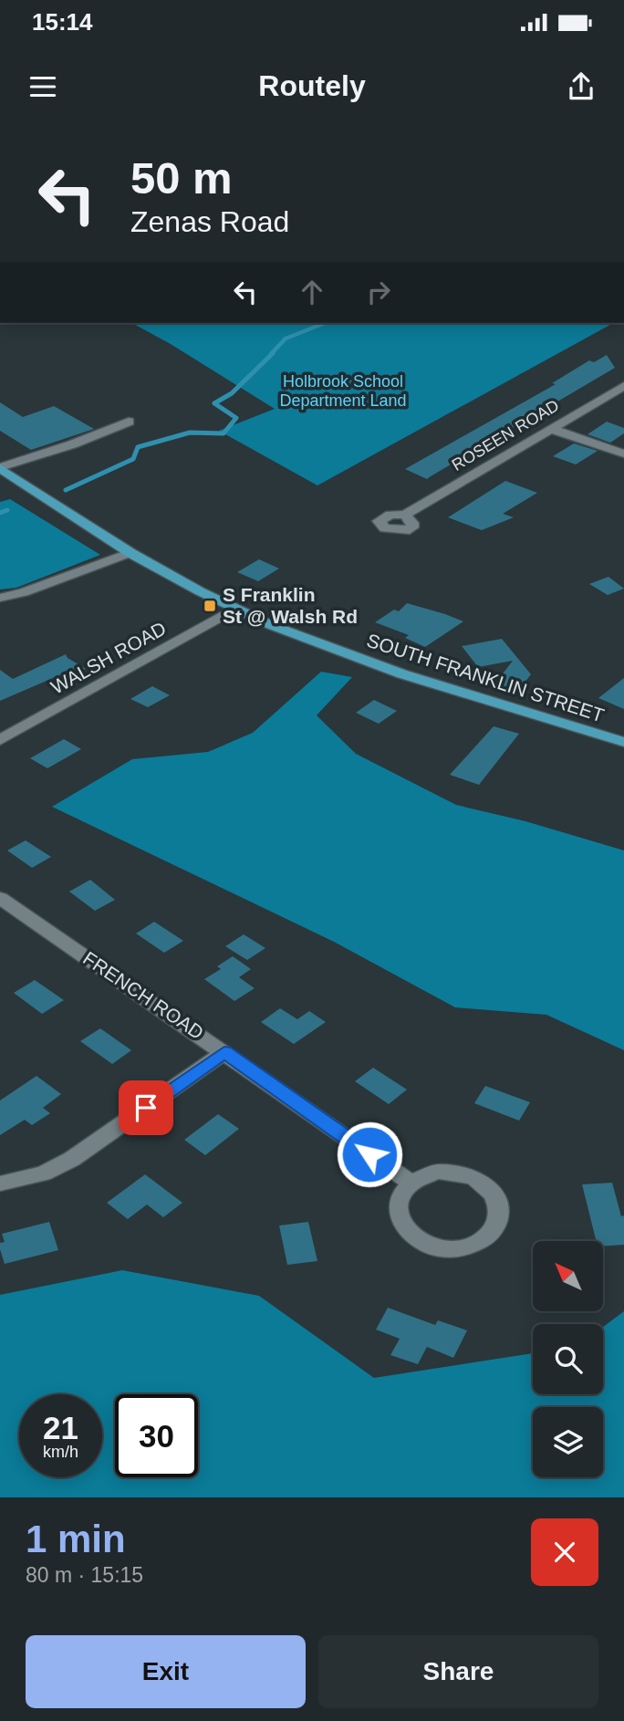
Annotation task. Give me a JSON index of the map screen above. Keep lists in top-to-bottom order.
{
  "streets": {
    "main road": ["SOUTH FRANKLIN STREET"],
    "street": ["ROSEEN ROAD", "WALSH ROAD", "FRENCH ROAD"]
  },
  "crossings": [
    ["WALSH ROAD", "SOUTH FRANKLIN STREET"]
  ],
  "parks": ["Holbrook School Department Land"],
  "places": {
    "transit": ["S Franklin St @ Walsh Rd"]
  },
  "north": "top left",
  "page": {
    "status": "15:14",
    "header": "Routely",
    "turn": ["50 m", "Zenas Road"],
    "speed": "21 km/h",
    "limit": "30",
    "heading": ["1 min", "80 m · 15:15"],
    "buttons": ["Exit", "Share"]
  }
}
